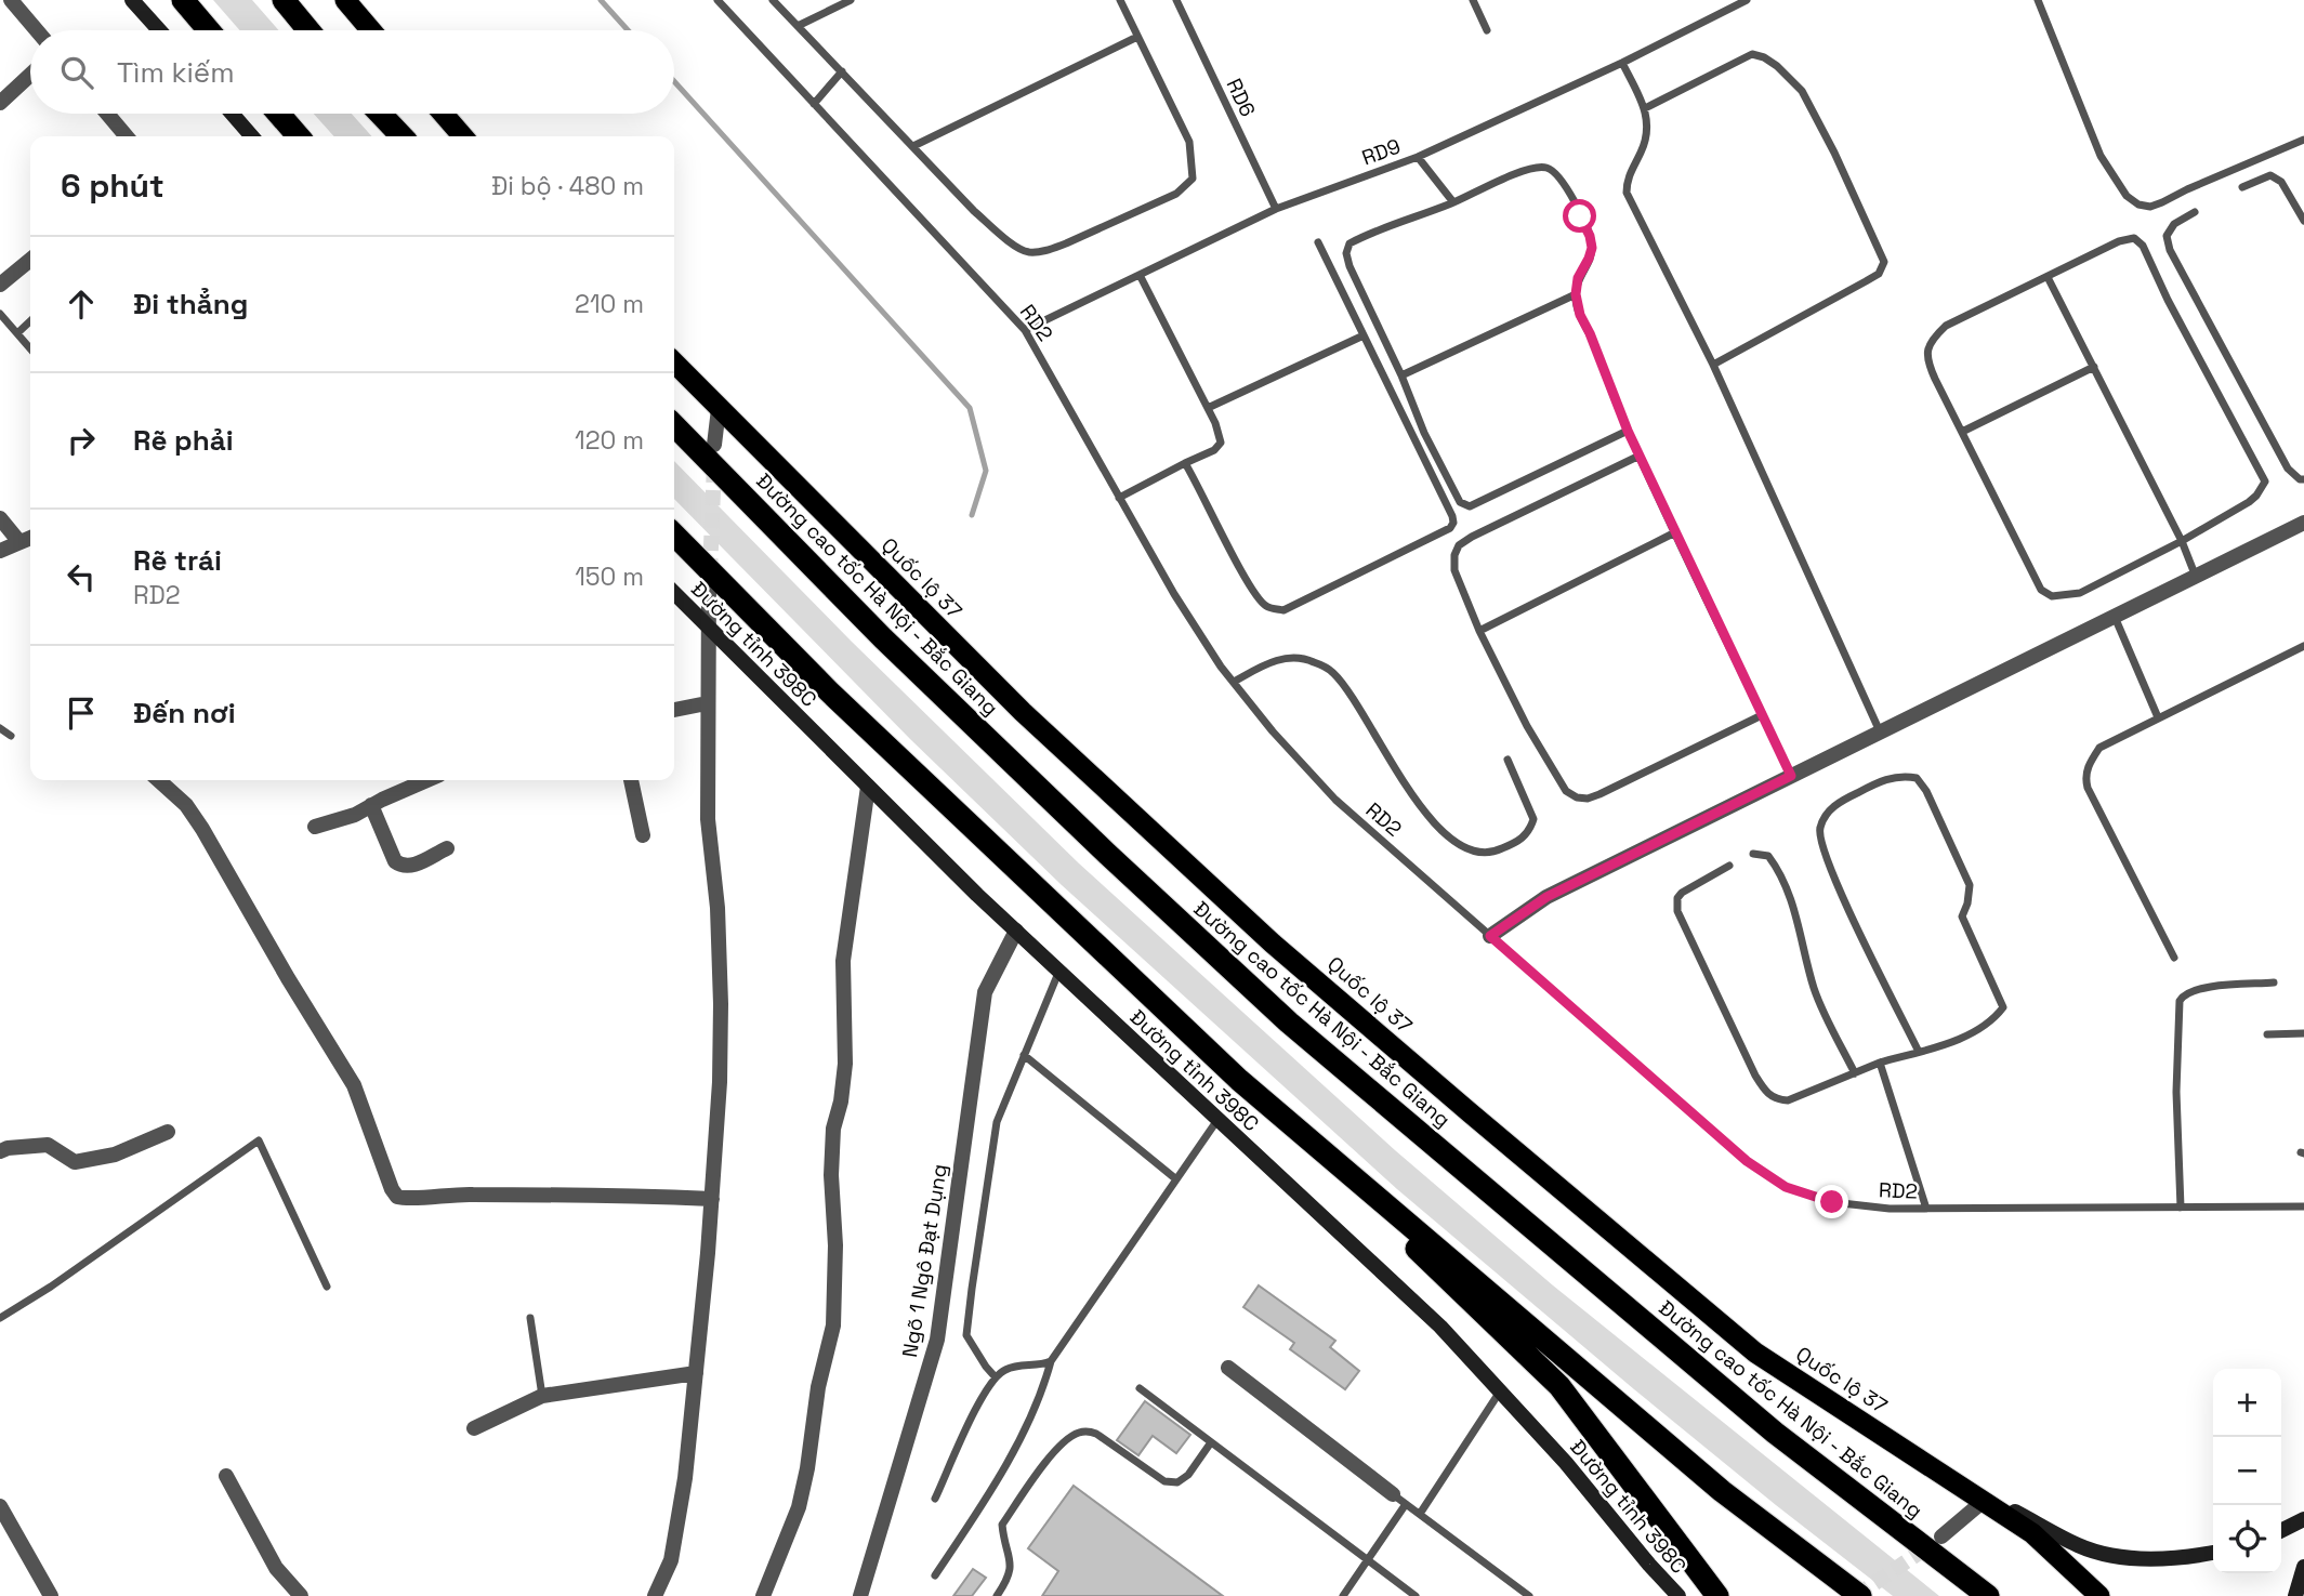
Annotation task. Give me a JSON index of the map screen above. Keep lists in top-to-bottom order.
{
  "streets": {
    "highway": ["Quốc lộ 37", "Đường cao tốc Hà Nội - Bắc Giang"],
    "main road": ["Đường tỉnh 398C"],
    "street": ["Ngõ 1 Ngô Đạt Dụng"],
    "lane": ["RD6", "RD9", "RD2"]
  },
  "crossings": [
    ["RD6", "RD9"],
    ["RD9", "RD2"],
    ["Đường tỉnh 398C", "Ngõ 1 Ngô Đạt Dụng"]
  ],
  "page": {
    "search": "Tìm kiếm",
    "heading": ["6 phút", "Đi bộ · 480 m"],
    "list": [
      ["Đi thẳng", "210 m"],
      ["Rẽ phải", "120 m"],
      ["Rẽ trái", "RD2", "150 m"],
      "Đến nơi"
    ],
    "map_buttons": ["+", "−"]
  }
}
